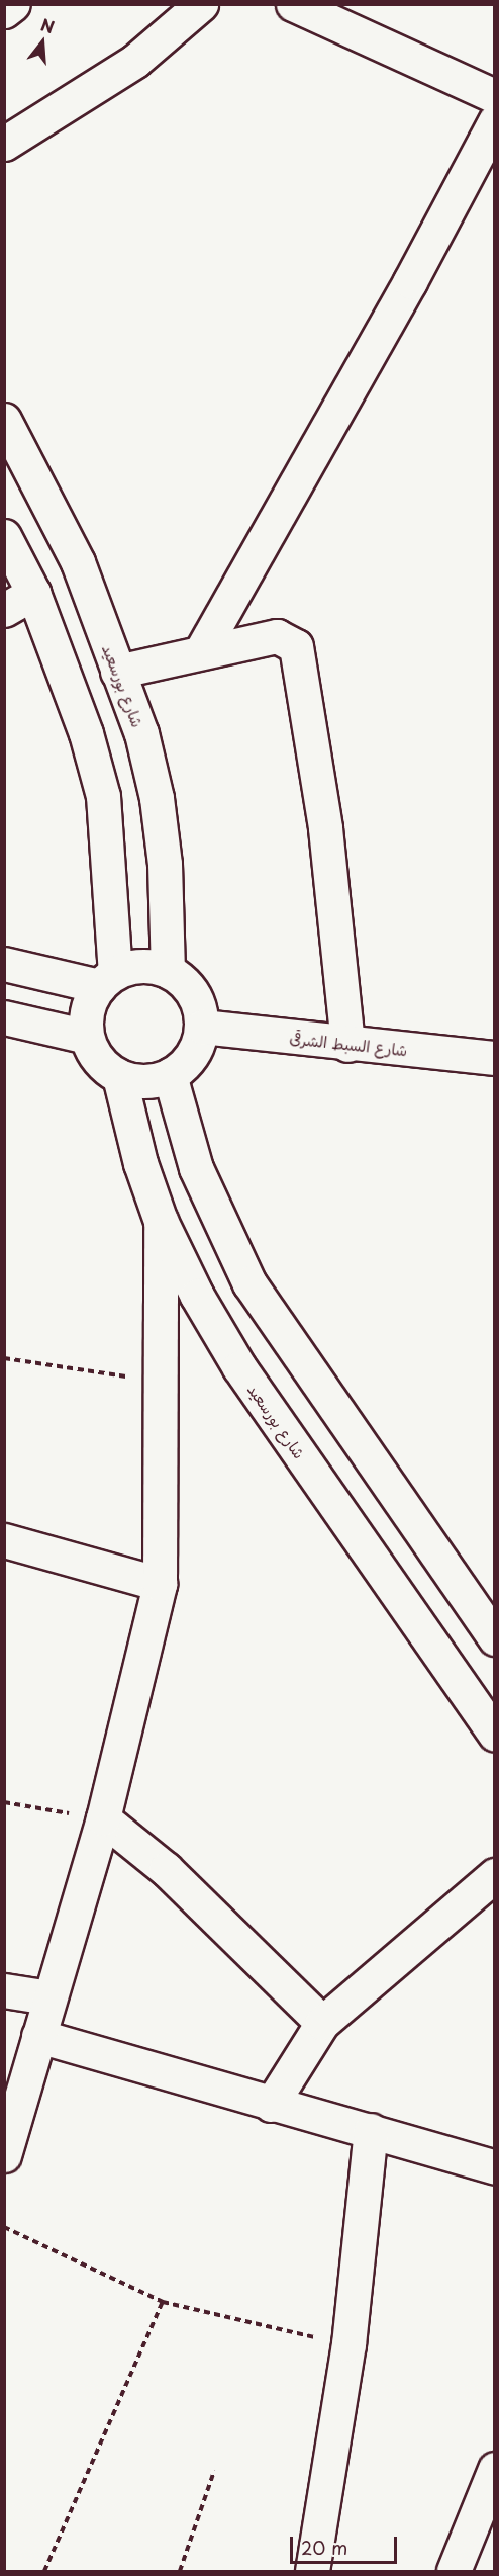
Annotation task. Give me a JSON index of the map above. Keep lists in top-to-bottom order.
{
  "streets": {
    "street": ["شارع بورسعيد", "شارع السبط الشرقى"]
  },
  "crossings": [
    ["شارع بورسعيد", "شارع السبط الشرقى"]
  ],
  "scale_bar": "20 m",
  "north": "top"
}
